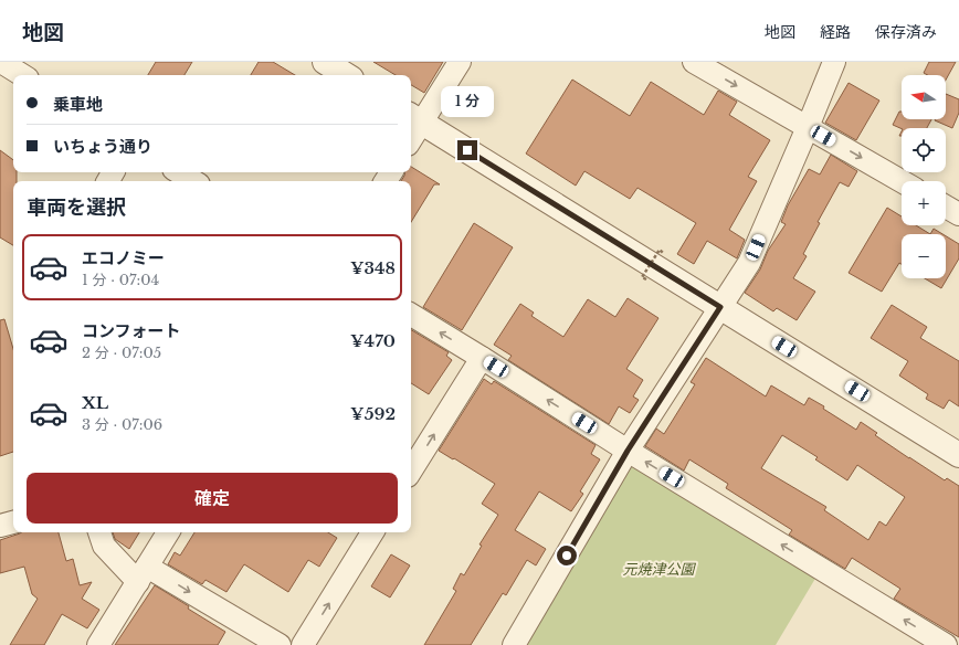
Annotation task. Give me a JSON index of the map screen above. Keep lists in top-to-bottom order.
{
  "parks": ["元焼津公園"],
  "north": "left",
  "page": {
    "header": "地図",
    "nav": ["地図", "経路", "保存済み"],
    "map_buttons": ["+", "−"],
    "banner": ["乗車地", "いちょう通り"],
    "bubble": "1 分",
    "heading": "車両を選択",
    "list": [
      {
        "name": "エコノミー",
        "note": "1 分 · 07:04",
        "value": "¥348"
      },
      {
        "name": "コンフォート",
        "note": "2 分 · 07:05",
        "value": "¥470"
      },
      {
        "name": "XL",
        "note": "3 分 · 07:06",
        "value": "¥592"
      }
    ],
    "buttons": "確定"
  }
}
